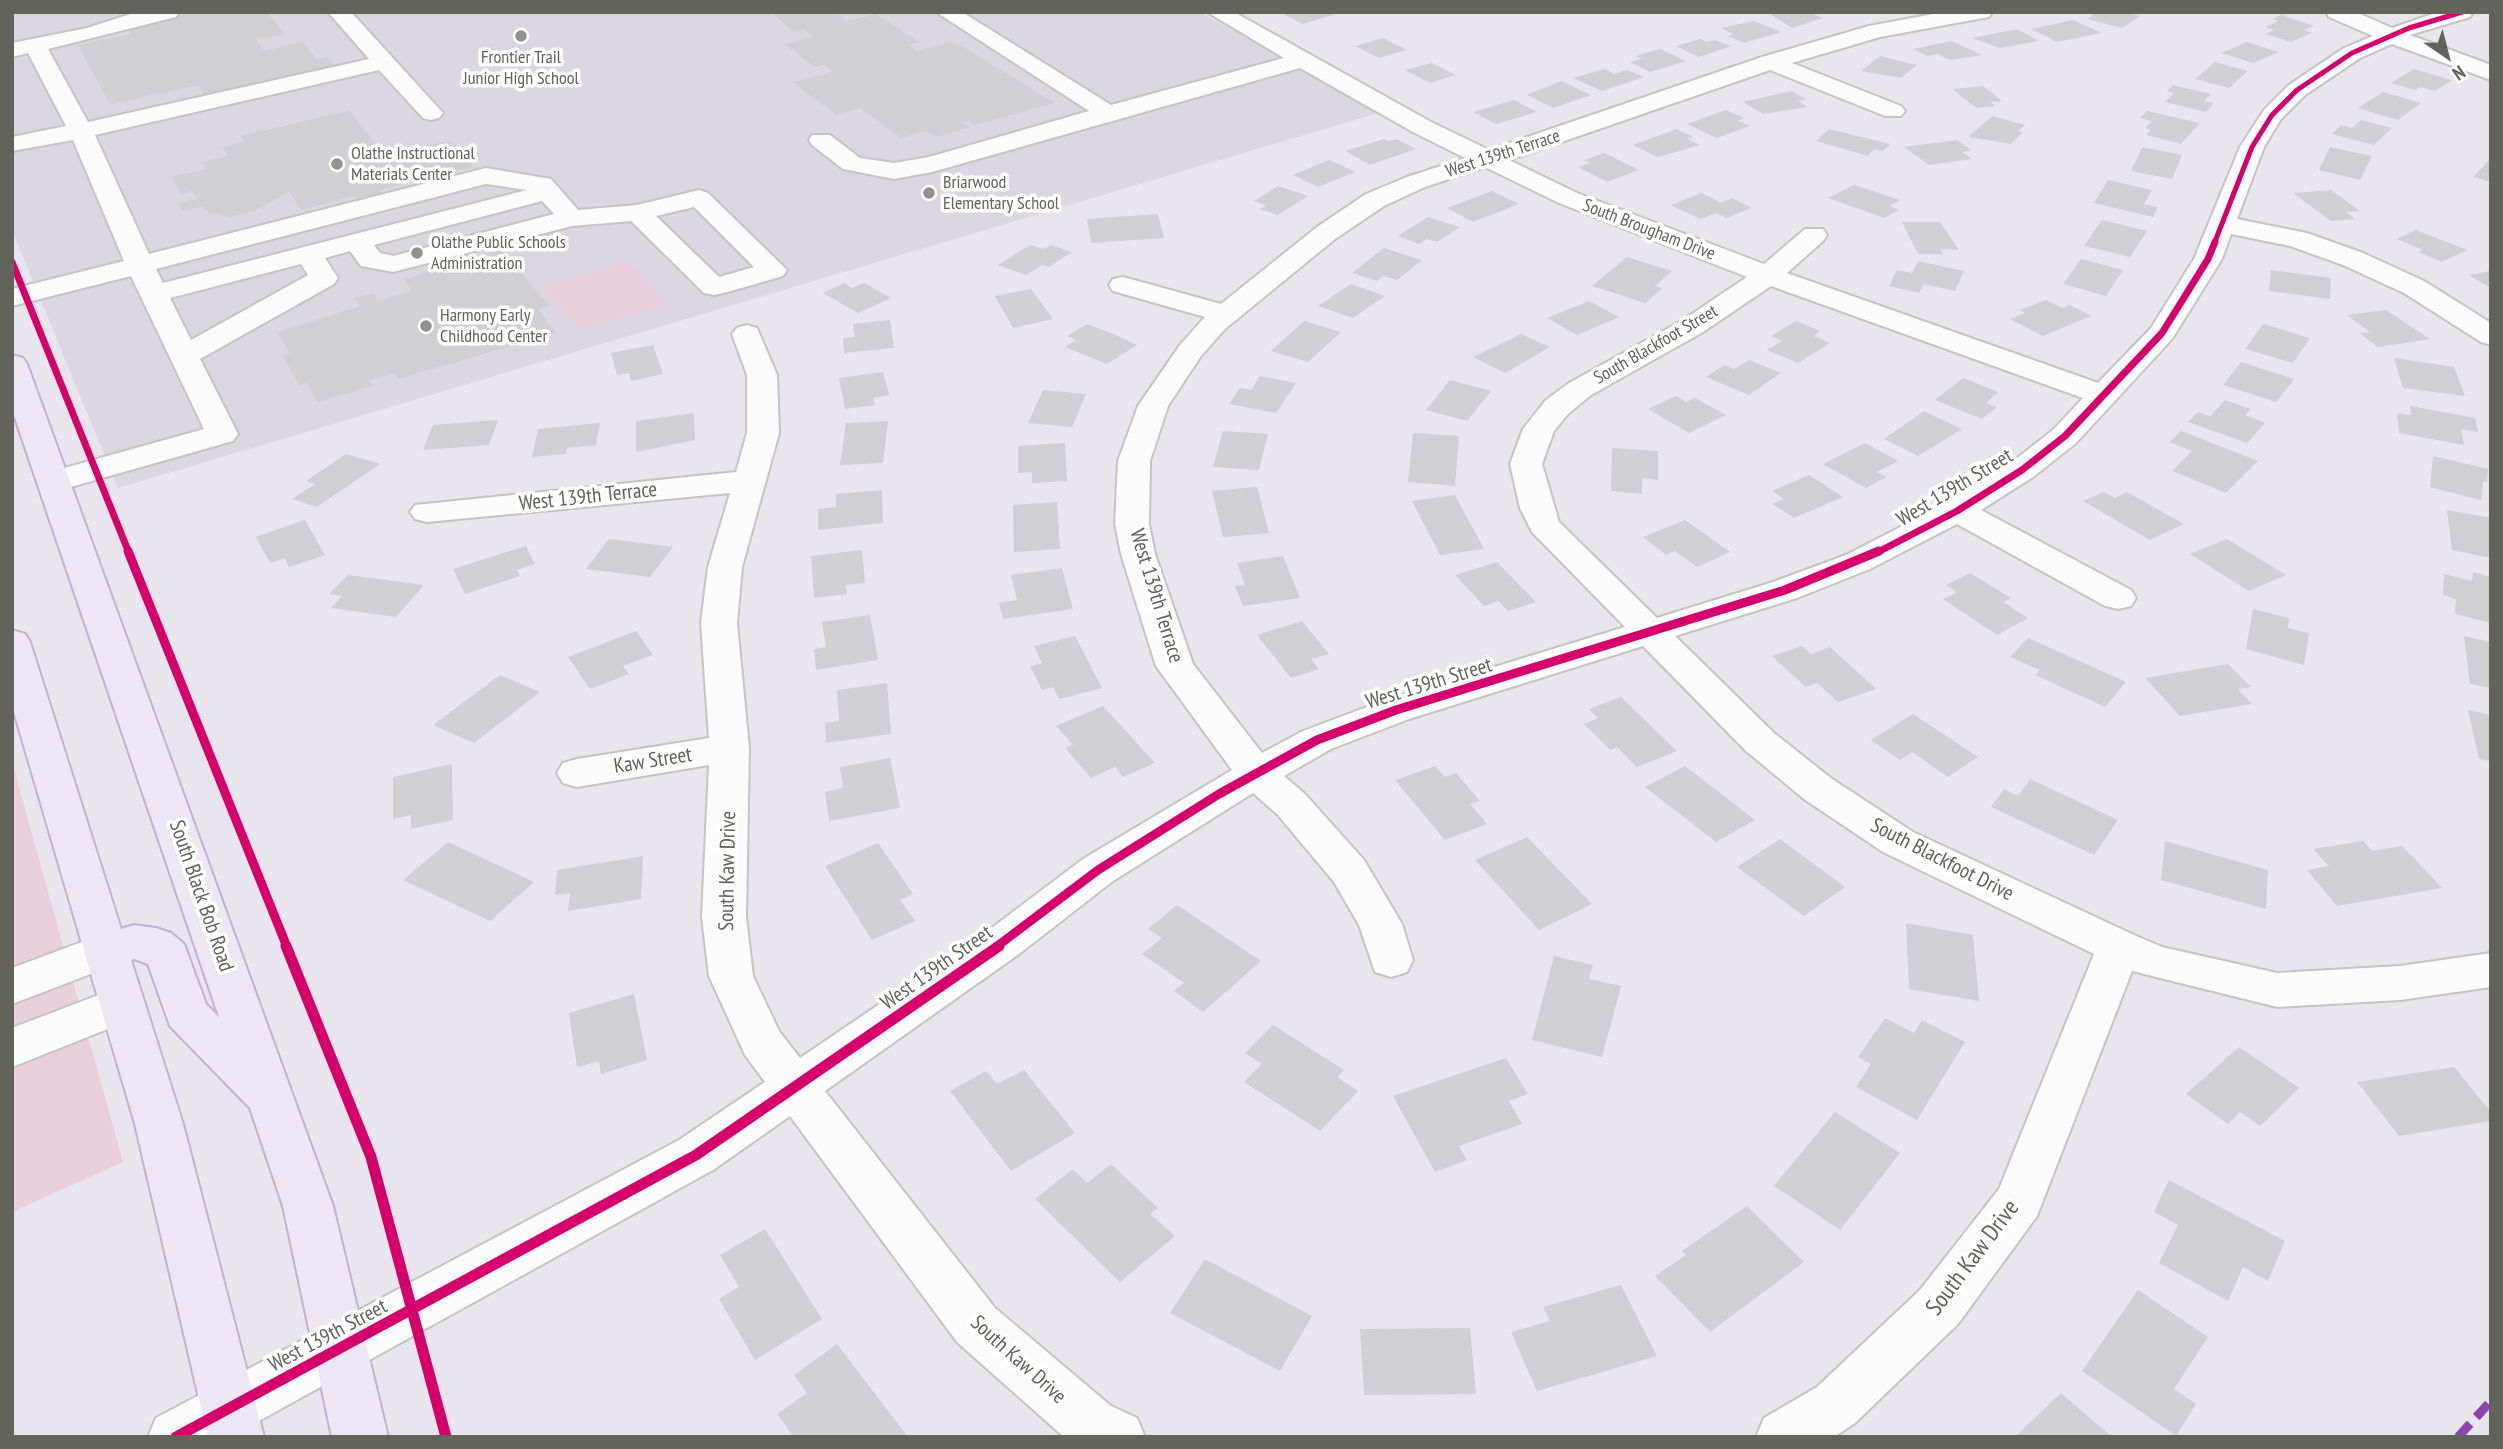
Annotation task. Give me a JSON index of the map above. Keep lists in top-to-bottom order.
{
  "streets": {
    "main road": ["South Black Bob Road"],
    "street": [
      "West 139th Terrace",
      "South Brougham Drive",
      "South Blackfoot Street",
      "West 139th Street",
      "Kaw Street",
      "South Blackfoot Drive",
      "South Kaw Drive"
    ]
  },
  "crossings": [
    ["West 139th Terrace", "South Brougham Drive"],
    ["West 139th Terrace", "West 139th Street"],
    ["West 139th Terrace", "South Kaw Drive"],
    ["South Brougham Drive", "South Blackfoot Street"],
    ["South Brougham Drive", "West 139th Street"],
    ["South Blackfoot Street", "South Blackfoot Drive"],
    ["West 139th Street", "South Blackfoot Drive"],
    ["West 139th Street", "South Kaw Drive"],
    ["West 139th Street", "South Black Bob Road"],
    ["Kaw Street", "South Kaw Drive"],
    ["South Blackfoot Drive", "South Kaw Drive"]
  ],
  "places": [
    "Frontier Trail Junior High School",
    "Olathe Instructional Materials Center",
    "Briarwood Elementary School",
    "Olathe Public Schools Administration",
    "Harmony Early Childhood Center"
  ],
  "north": "bottom right"
}
